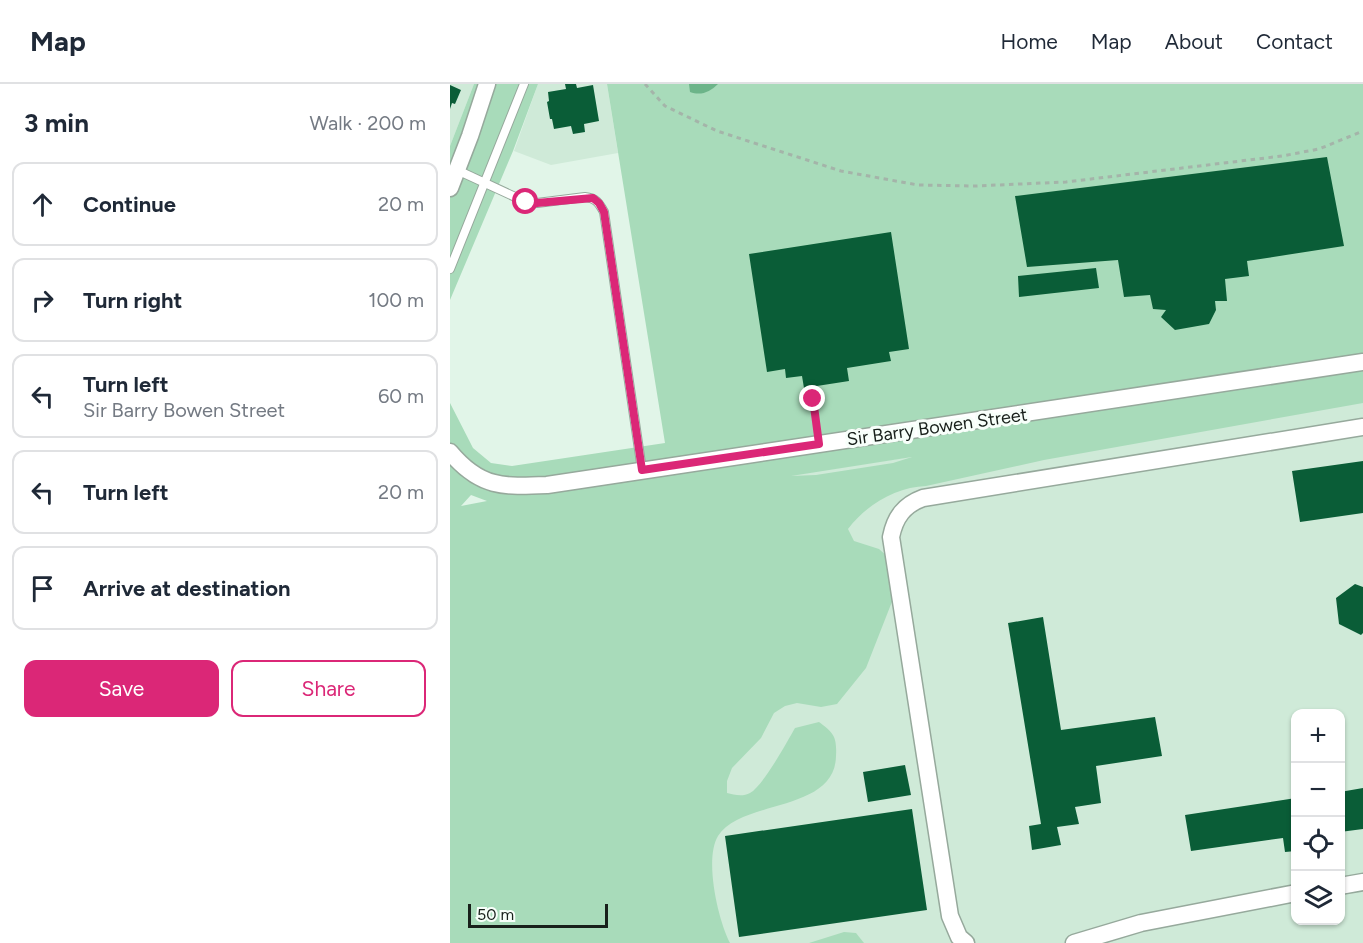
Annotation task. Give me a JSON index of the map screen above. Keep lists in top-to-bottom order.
{
  "streets": {
    "street": ["Sir Barry Bowen Street"]
  },
  "scale_bar": "50 m",
  "page": {
    "header": "Map",
    "nav": [
      "Home",
      "Map",
      "About",
      "Contact"
    ],
    "heading": ["3 min", "Walk · 200 m"],
    "list": [
      ["Continue", "20 m"],
      ["Turn right", "100 m"],
      ["Turn left", "Sir Barry Bowen Street", "60 m"],
      ["Turn left", "20 m"],
      "Arrive at destination"
    ],
    "buttons": ["Save", "Share"],
    "map_buttons": ["+", "−"],
    "scale": "50 m"
  }
}
